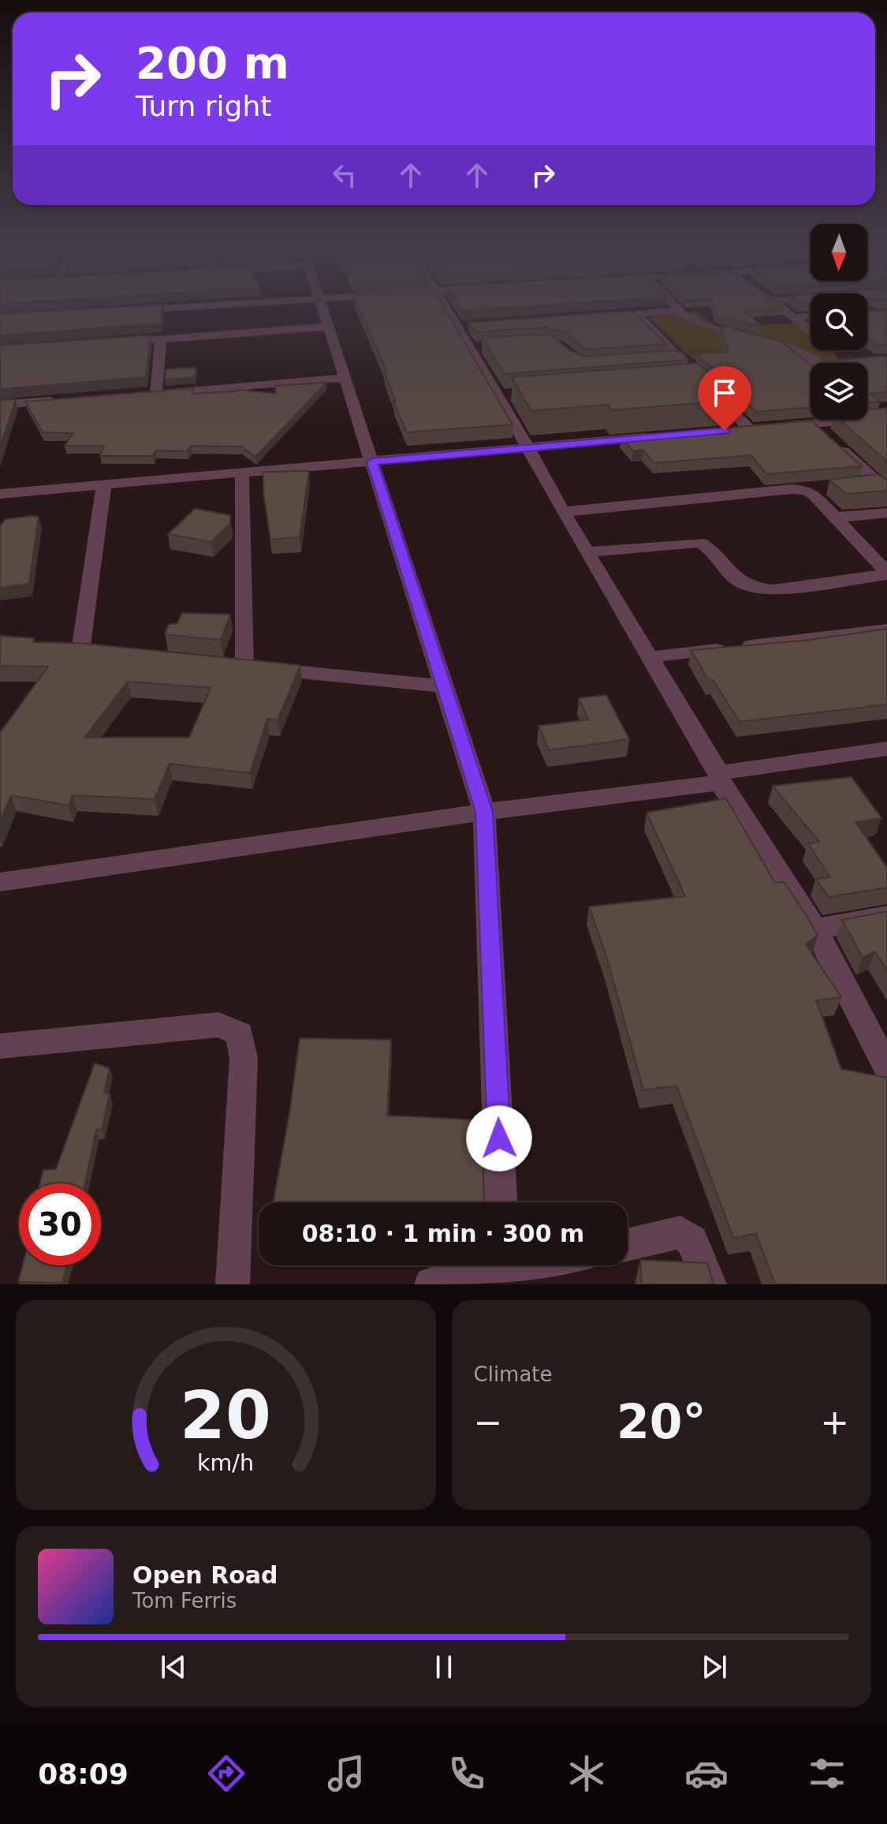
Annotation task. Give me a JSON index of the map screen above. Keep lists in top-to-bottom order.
{
  "north": "bottom",
  "page": {
    "turn": ["200 m", "Turn right"],
    "limit": "30",
    "trip": "08:10 · 1 min · 300 m",
    "tile": "Climate",
    "heat": ["−", "20°", "+"],
    "song": ["Open Road", "Tom Ferris"],
    "tabs": "08:09",
    "gauge": ["20", "km/h"]
  }
}
